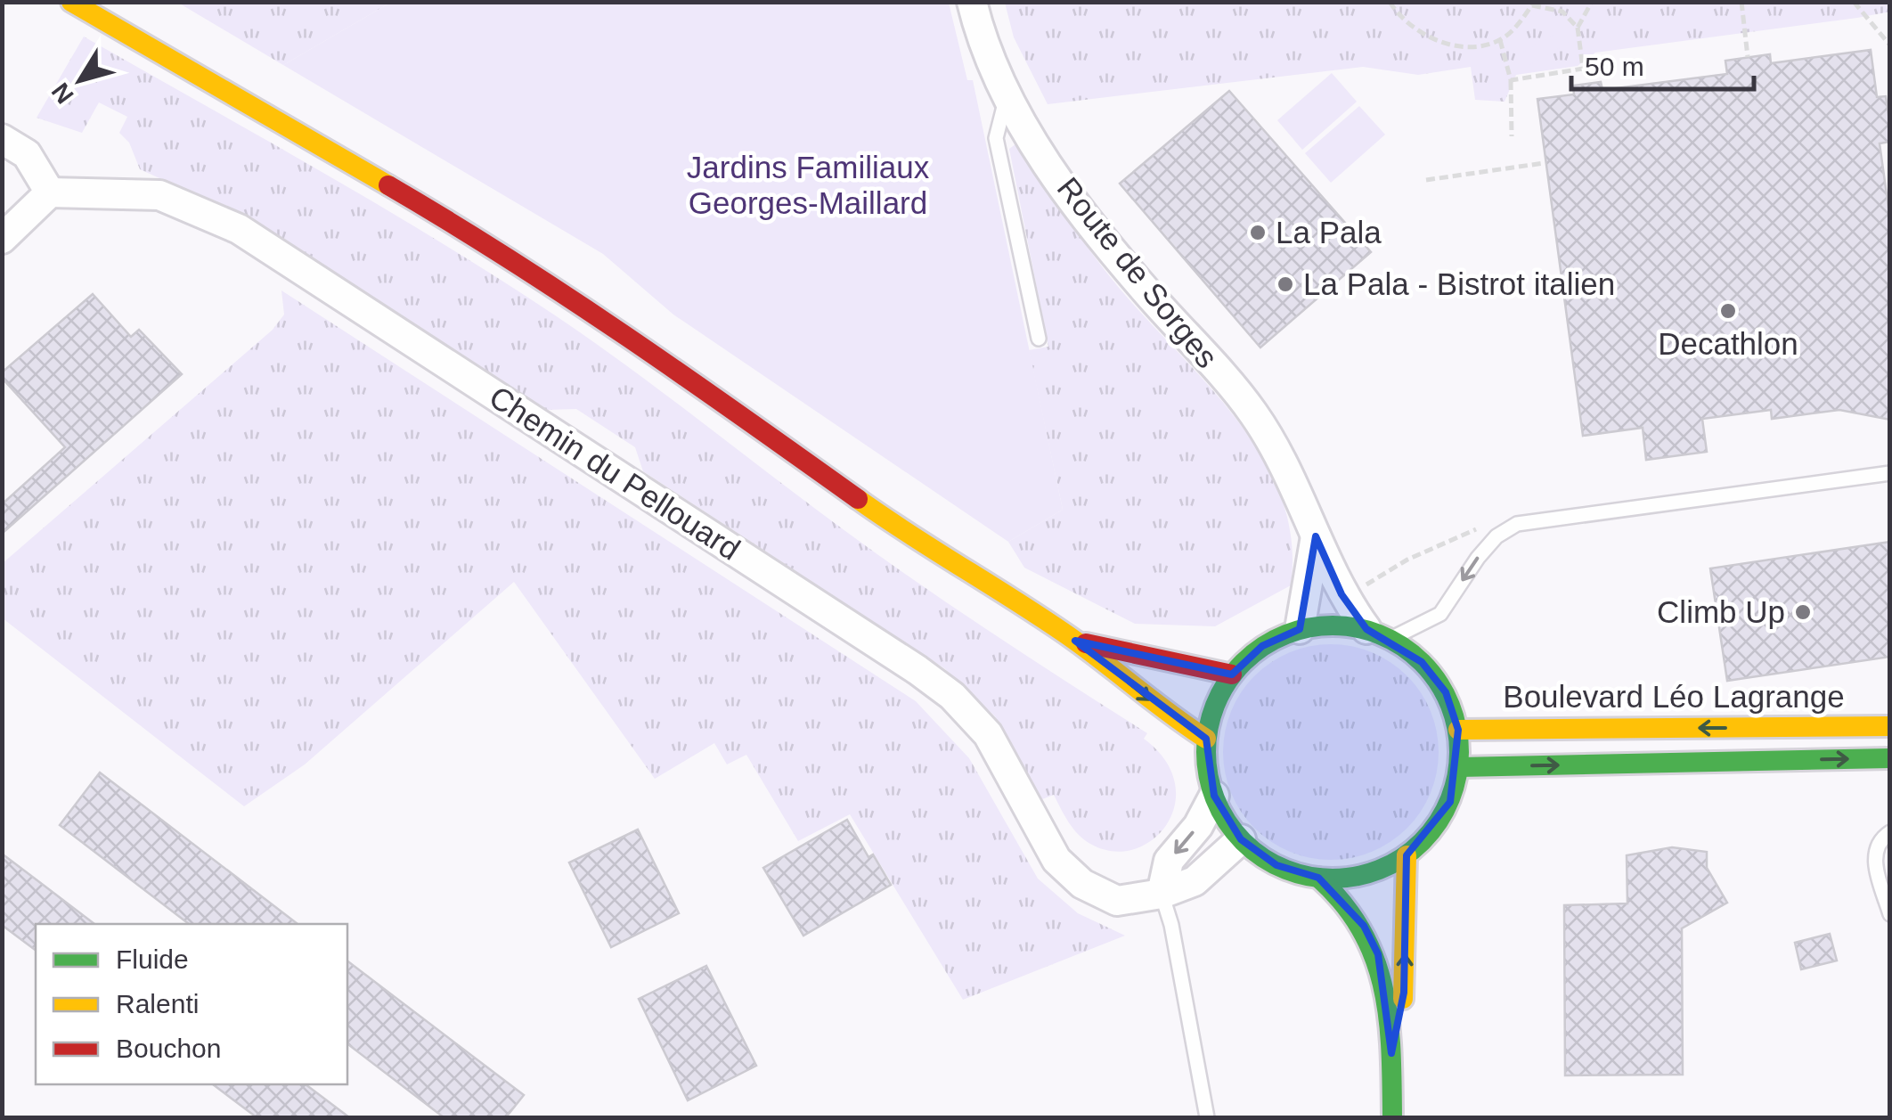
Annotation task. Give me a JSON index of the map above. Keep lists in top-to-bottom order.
{
  "streets": {
    "main road": ["Boulevard Léo Lagrange"],
    "street": ["Route de Sorges", "Chemin du Pellouard"]
  },
  "crossings": [
    ["Route de Sorges", "Chemin du Pellouard"],
    ["Route de Sorges", "Boulevard Léo Lagrange"],
    ["Chemin du Pellouard", "Boulevard Léo Lagrange"]
  ],
  "parks": ["Jardins Familiaux Georges-Maillard"],
  "places": [
    "La Pala",
    "La Pala - Bistrot italien",
    "Decathlon",
    "Climb Up"
  ],
  "legend": ["Fluide", "Ralenti", "Bouchon"],
  "scale_bar": "50 m",
  "north": "bottom left"
}
